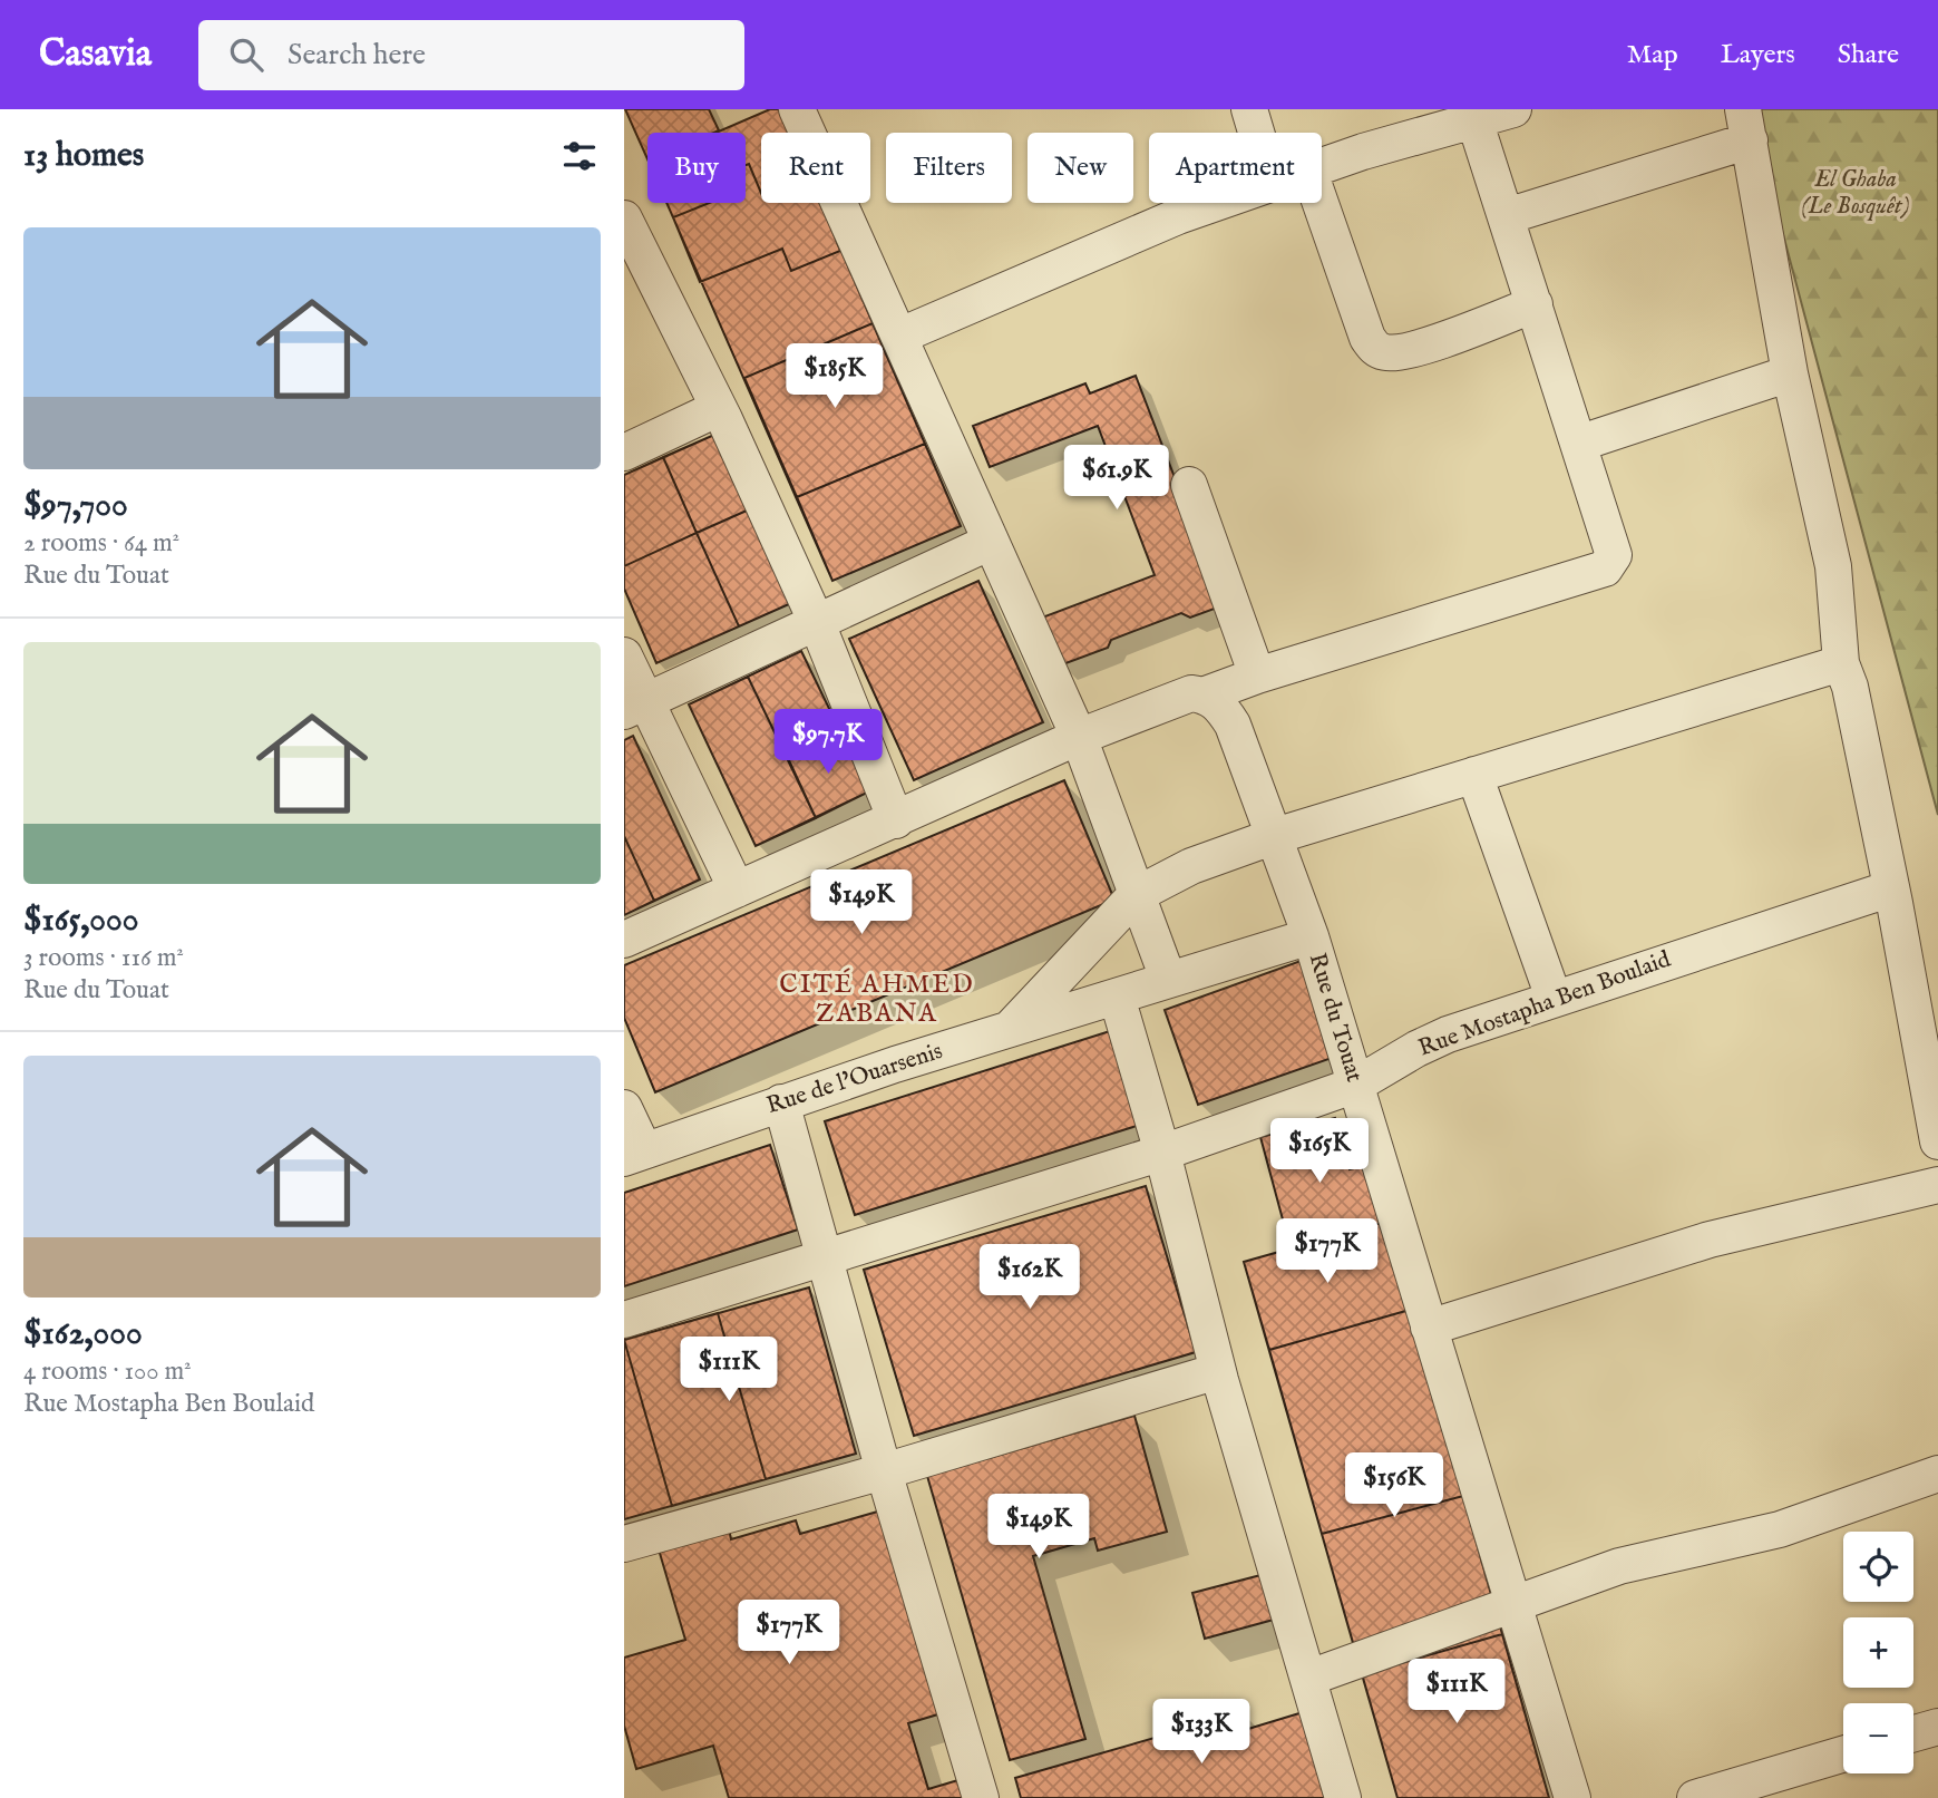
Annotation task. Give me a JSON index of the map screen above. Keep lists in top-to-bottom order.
{
  "streets": {
    "street": ["Rue Mostapha Ben Boulaid", "Rue du Touat", "Rue de l'Ouarsenis"]
  },
  "crossings": [
    ["Rue Mostapha Ben Boulaid", "Rue du Touat"],
    ["Rue du Touat", "Rue de l'Ouarsenis"]
  ],
  "districts": ["CITÉ AHMED ZABANA"],
  "parks": ["El Ghaba (Le Bosquêt)"],
  "page": {
    "header": "Casavia",
    "search": "Search here",
    "nav": ["Map", "Layers", "Share"],
    "heading": "13 homes",
    "chip": [
      "Buy",
      "Rent",
      "Filters",
      "New",
      "Apartment"
    ],
    "list": [
      {
        "name": "$97,700",
        "note": "2 rooms · 64 m² · Rue du Touat"
      },
      {
        "name": "$165,000",
        "note": "3 rooms · 116 m² · Rue du Touat"
      },
      {
        "name": "$162,000",
        "note": "4 rooms · 100 m² · Rue Mostapha Ben Boulaid"
      }
    ],
    "price": [
      "$185K",
      "$61.9K",
      "$97.7K",
      "$149K",
      "$165K",
      "$177K",
      "$162K",
      "$111K",
      "$156K",
      "$149K",
      "$177K",
      "$111K",
      "$133K"
    ],
    "map_buttons": ["+", "−"]
  }
}
